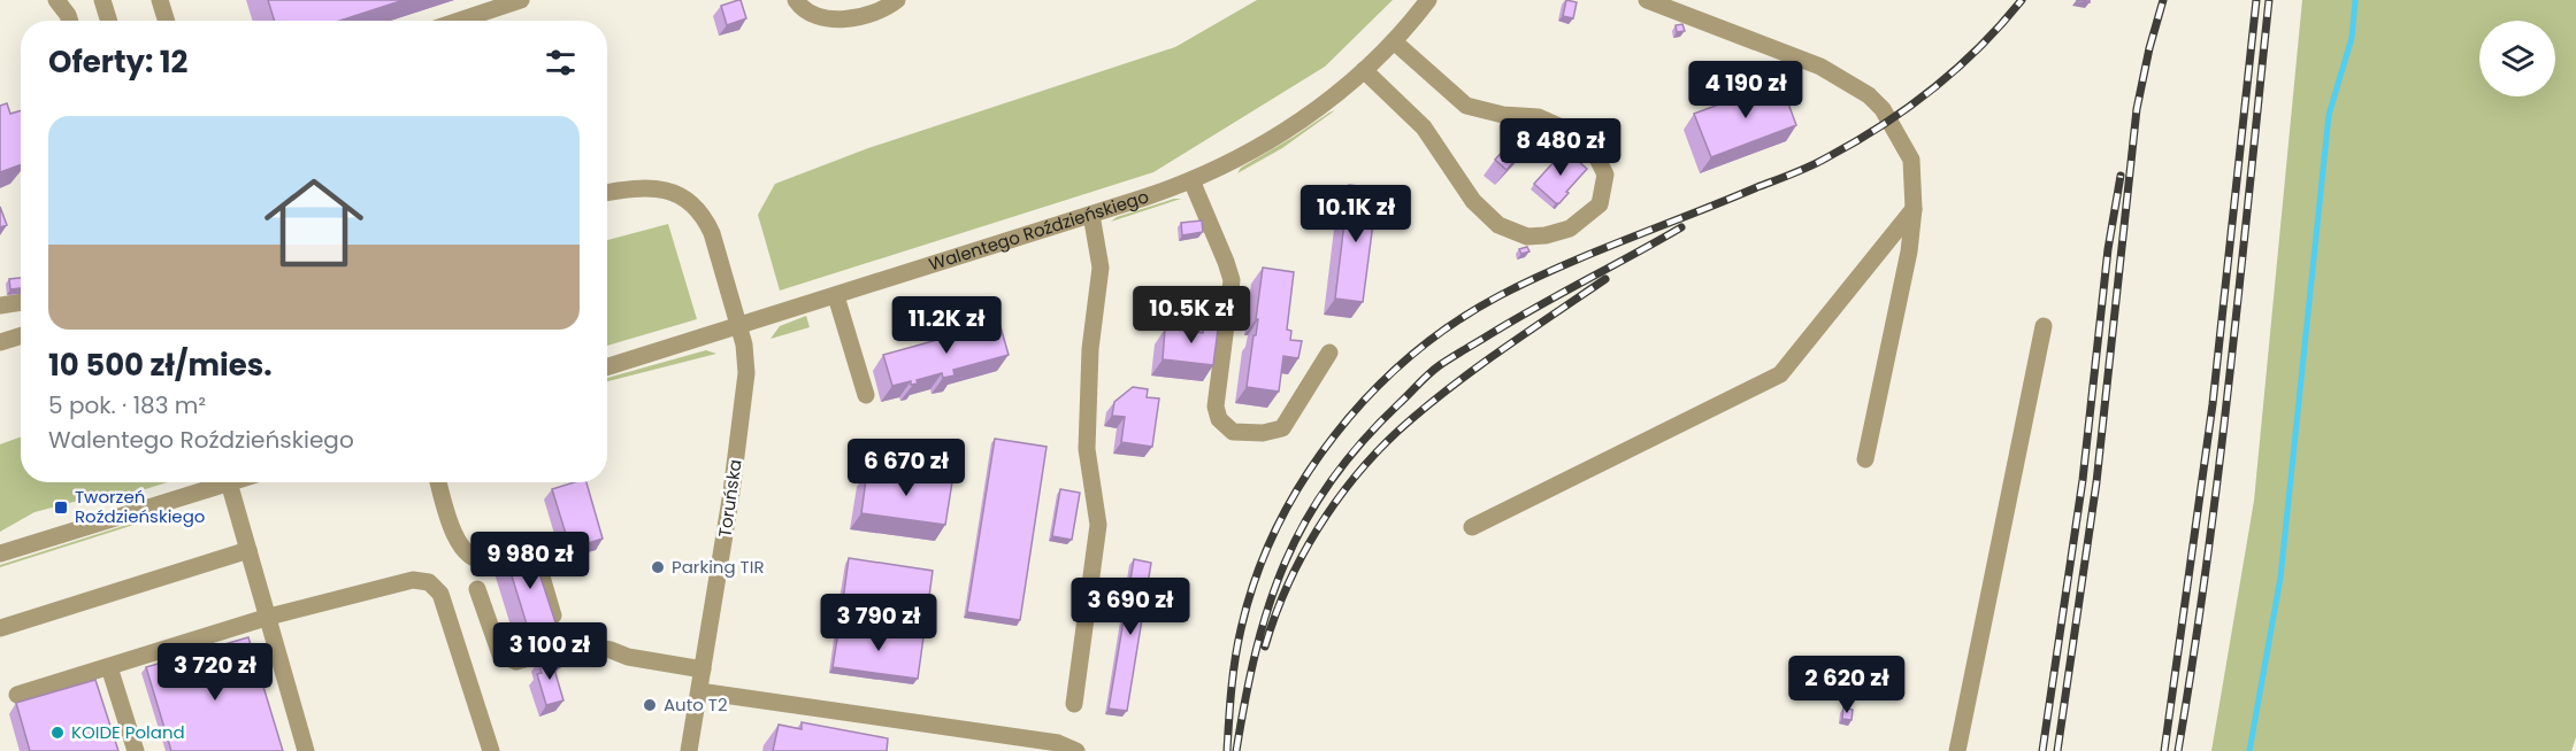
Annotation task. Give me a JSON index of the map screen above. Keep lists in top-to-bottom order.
{
  "streets": {
    "street": ["Walentego Roździeńskiego", "Toruńska"]
  },
  "crossings": [
    ["Walentego Roździeńskiego", "Toruńska"]
  ],
  "places": {
    "transit": ["Tworzeń Roździeńskiego"],
    "other": ["Parking TIR", "Auto T2", "KOIDE Poland"]
  },
  "page": {
    "heading": "Oferty: 12",
    "price": [
      "4 190 zł",
      "8 480 zł",
      "10.1K zł",
      "10.5K zł",
      "11.2K zł",
      "6 670 zł",
      "9 980 zł",
      "3 690 zł",
      "3 790 zł",
      "3 100 zł",
      "3 720 zł",
      "2 620 zł"
    ],
    "list": [
      {
        "name": "10 500 zł/mies.",
        "note": "5 pok. · 183 m² · Walentego Roździeńskiego"
      }
    ]
  }
}
